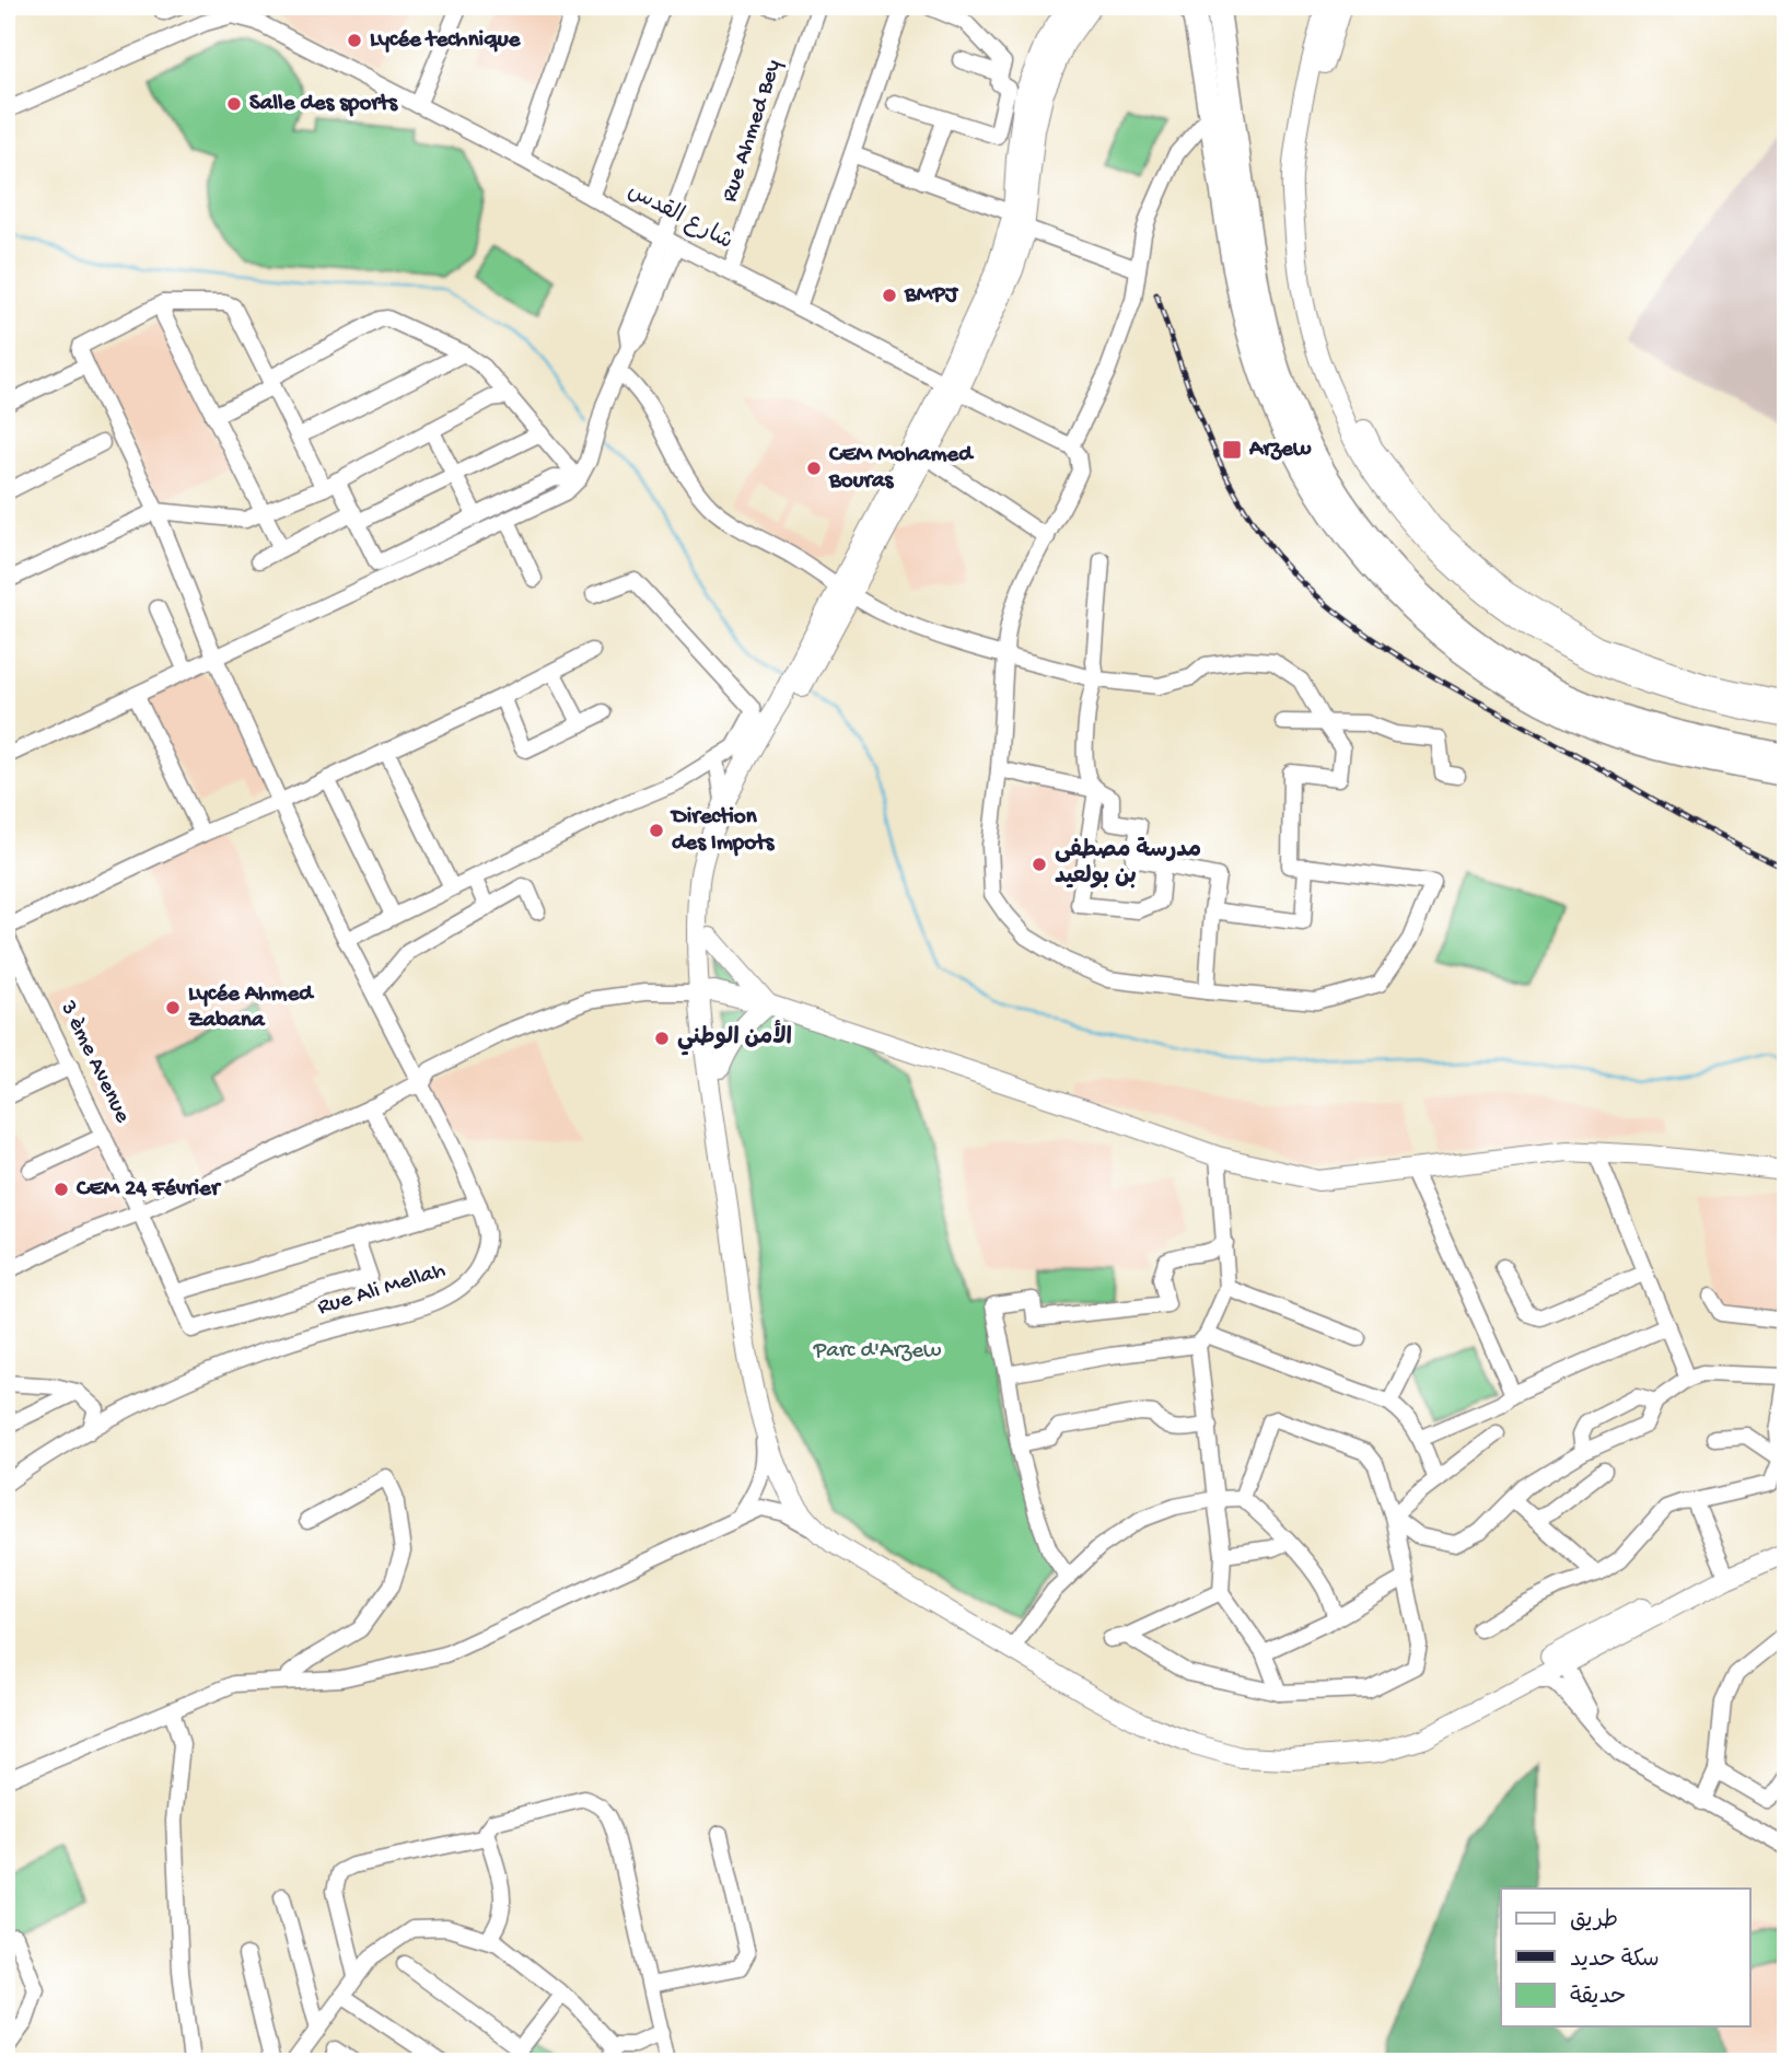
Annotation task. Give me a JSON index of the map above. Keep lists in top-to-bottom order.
{
  "streets": {
    "street": [
      "Rue Ahmed Bey",
      "شارع القدس",
      "3 ème Avenue",
      "Rue Ali Mellah"
    ]
  },
  "crossings": [
    ["Rue Ahmed Bey", "شارع القدس"]
  ],
  "parks": ["Parc d'Arzew"],
  "places": {
    "other": [
      "Lycée technique",
      "Salle des sports",
      "BMPJ",
      "CEM Mohamed Bouras",
      "Direction des Impots",
      "مدرسة مصطفى بن بولعيد",
      "Lycée Ahmed Zabana",
      "الأمن الوطني",
      "CEM 24 Février"
    ],
    "transit": ["Arzew"]
  },
  "legend": ["طريق", "سكة حديد", "حديقة"]
}
